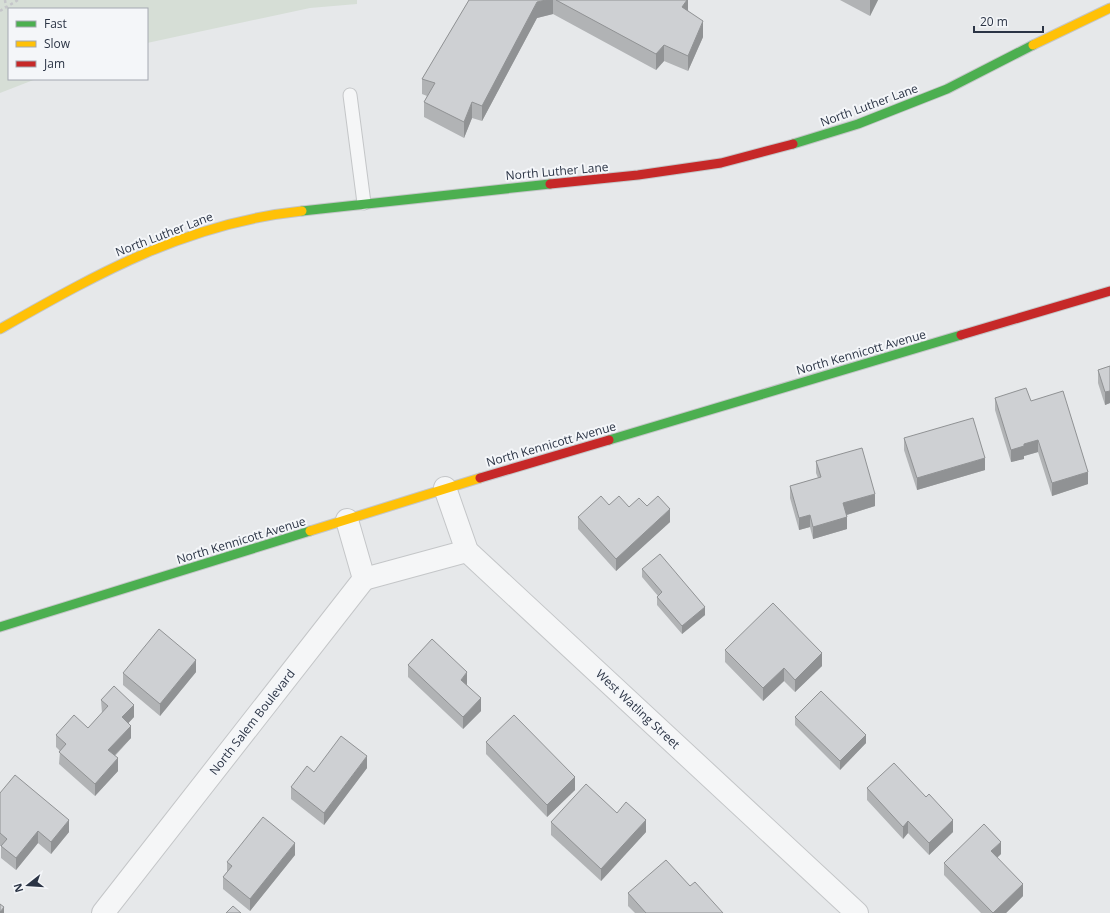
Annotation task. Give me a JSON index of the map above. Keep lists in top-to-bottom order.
{
  "streets": {
    "street": [
      "North Luther Lane",
      "North Kennicott Avenue",
      "West Watling Street",
      "North Salem Boulevard"
    ]
  },
  "crossings": [
    ["North Kennicott Avenue", "West Watling Street"]
  ],
  "legend": ["Fast", "Slow", "Jam"],
  "scale_bar": "20 m",
  "north": "left"
}
